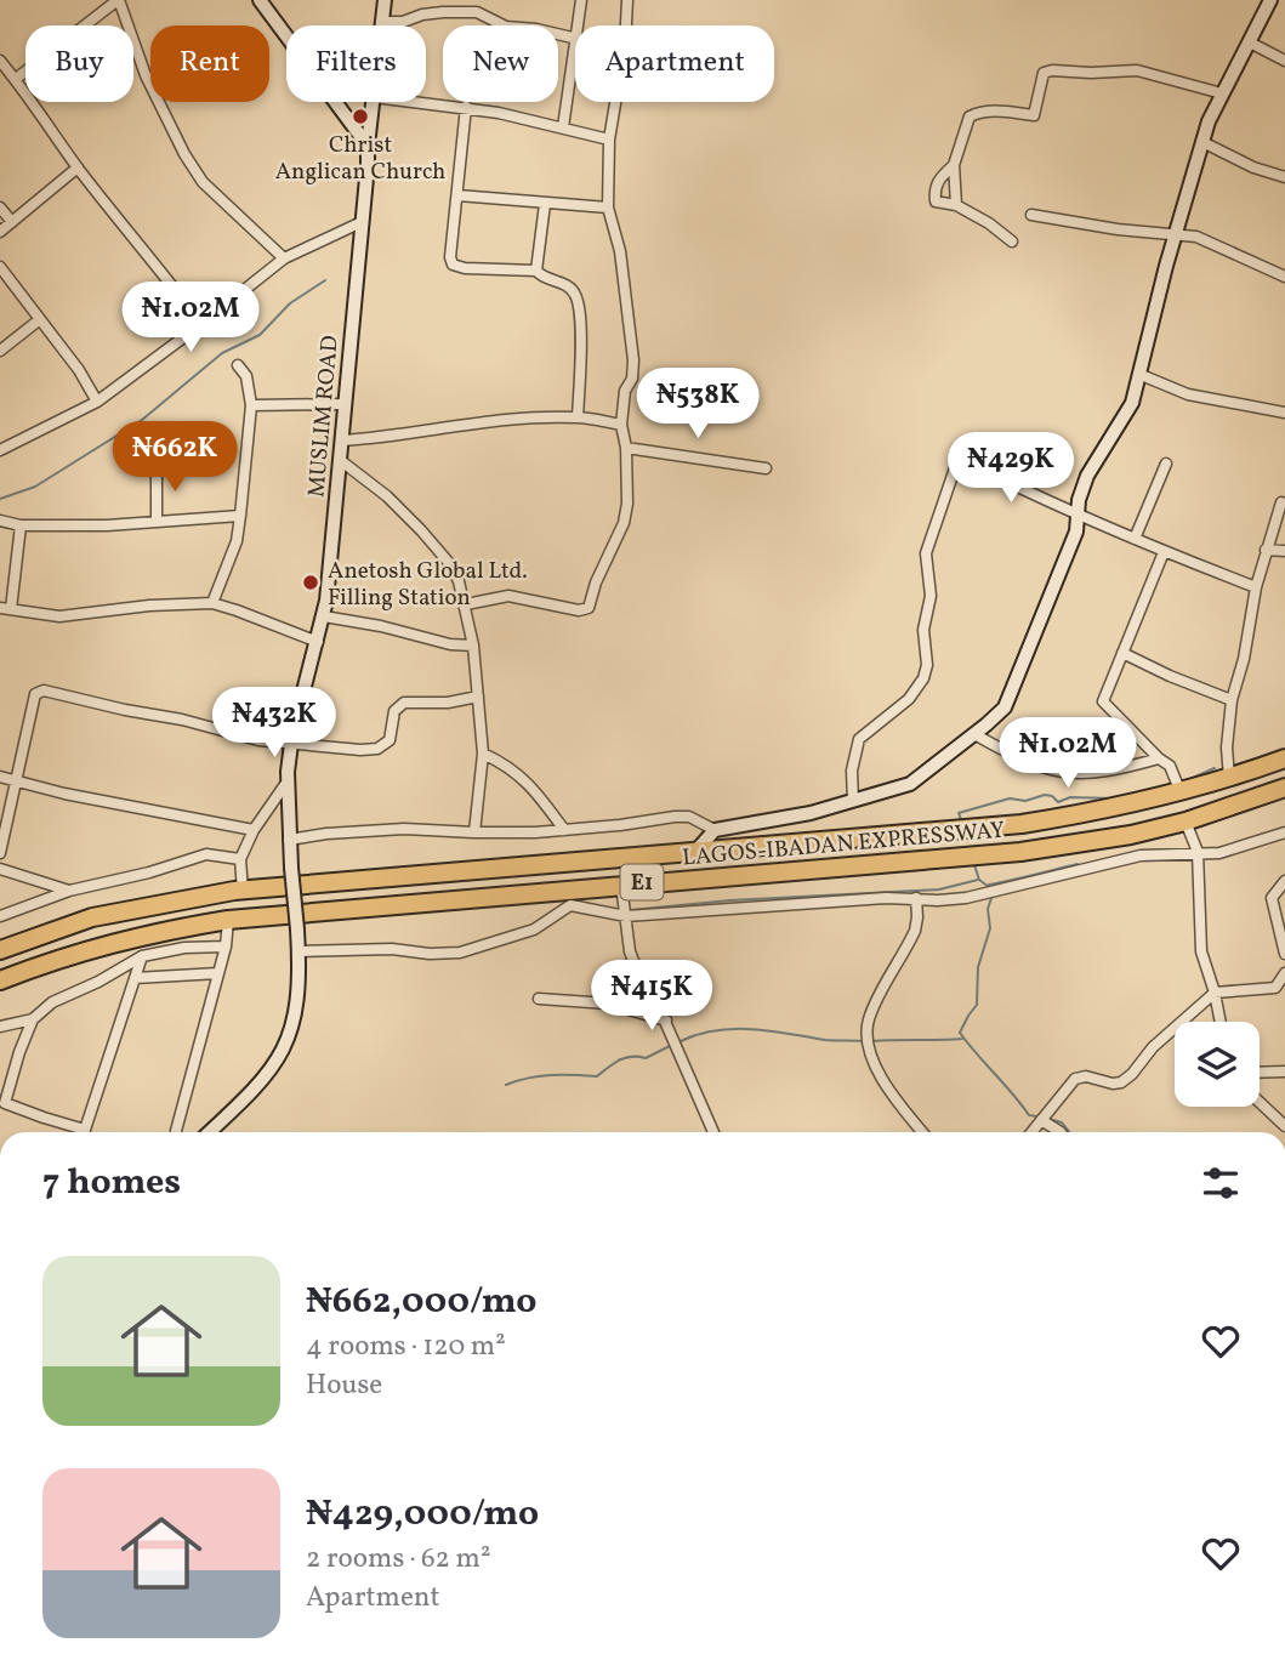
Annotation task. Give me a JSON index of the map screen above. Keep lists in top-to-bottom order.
{
  "streets": {
    "highway": ["LAGOS-IBADAN EXPRESSWAY", "E1"],
    "street": ["MUSLIM ROAD"]
  },
  "places": ["Christ Anglican Church", "Anetosh Global Ltd. Filling Station"],
  "page": {
    "chip": [
      "Buy",
      "Rent",
      "Filters",
      "New",
      "Apartment"
    ],
    "price": [
      "₦1.02M",
      "₦538K",
      "₦662K",
      "₦429K",
      "₦432K",
      "₦1.02M",
      "₦415K"
    ],
    "heading": "7 homes",
    "list": [
      {
        "name": "₦662,000/mo",
        "note": "4 rooms · 120 m² · House"
      },
      {
        "name": "₦429,000/mo",
        "note": "2 rooms · 62 m² · Apartment"
      }
    ]
  }
}
